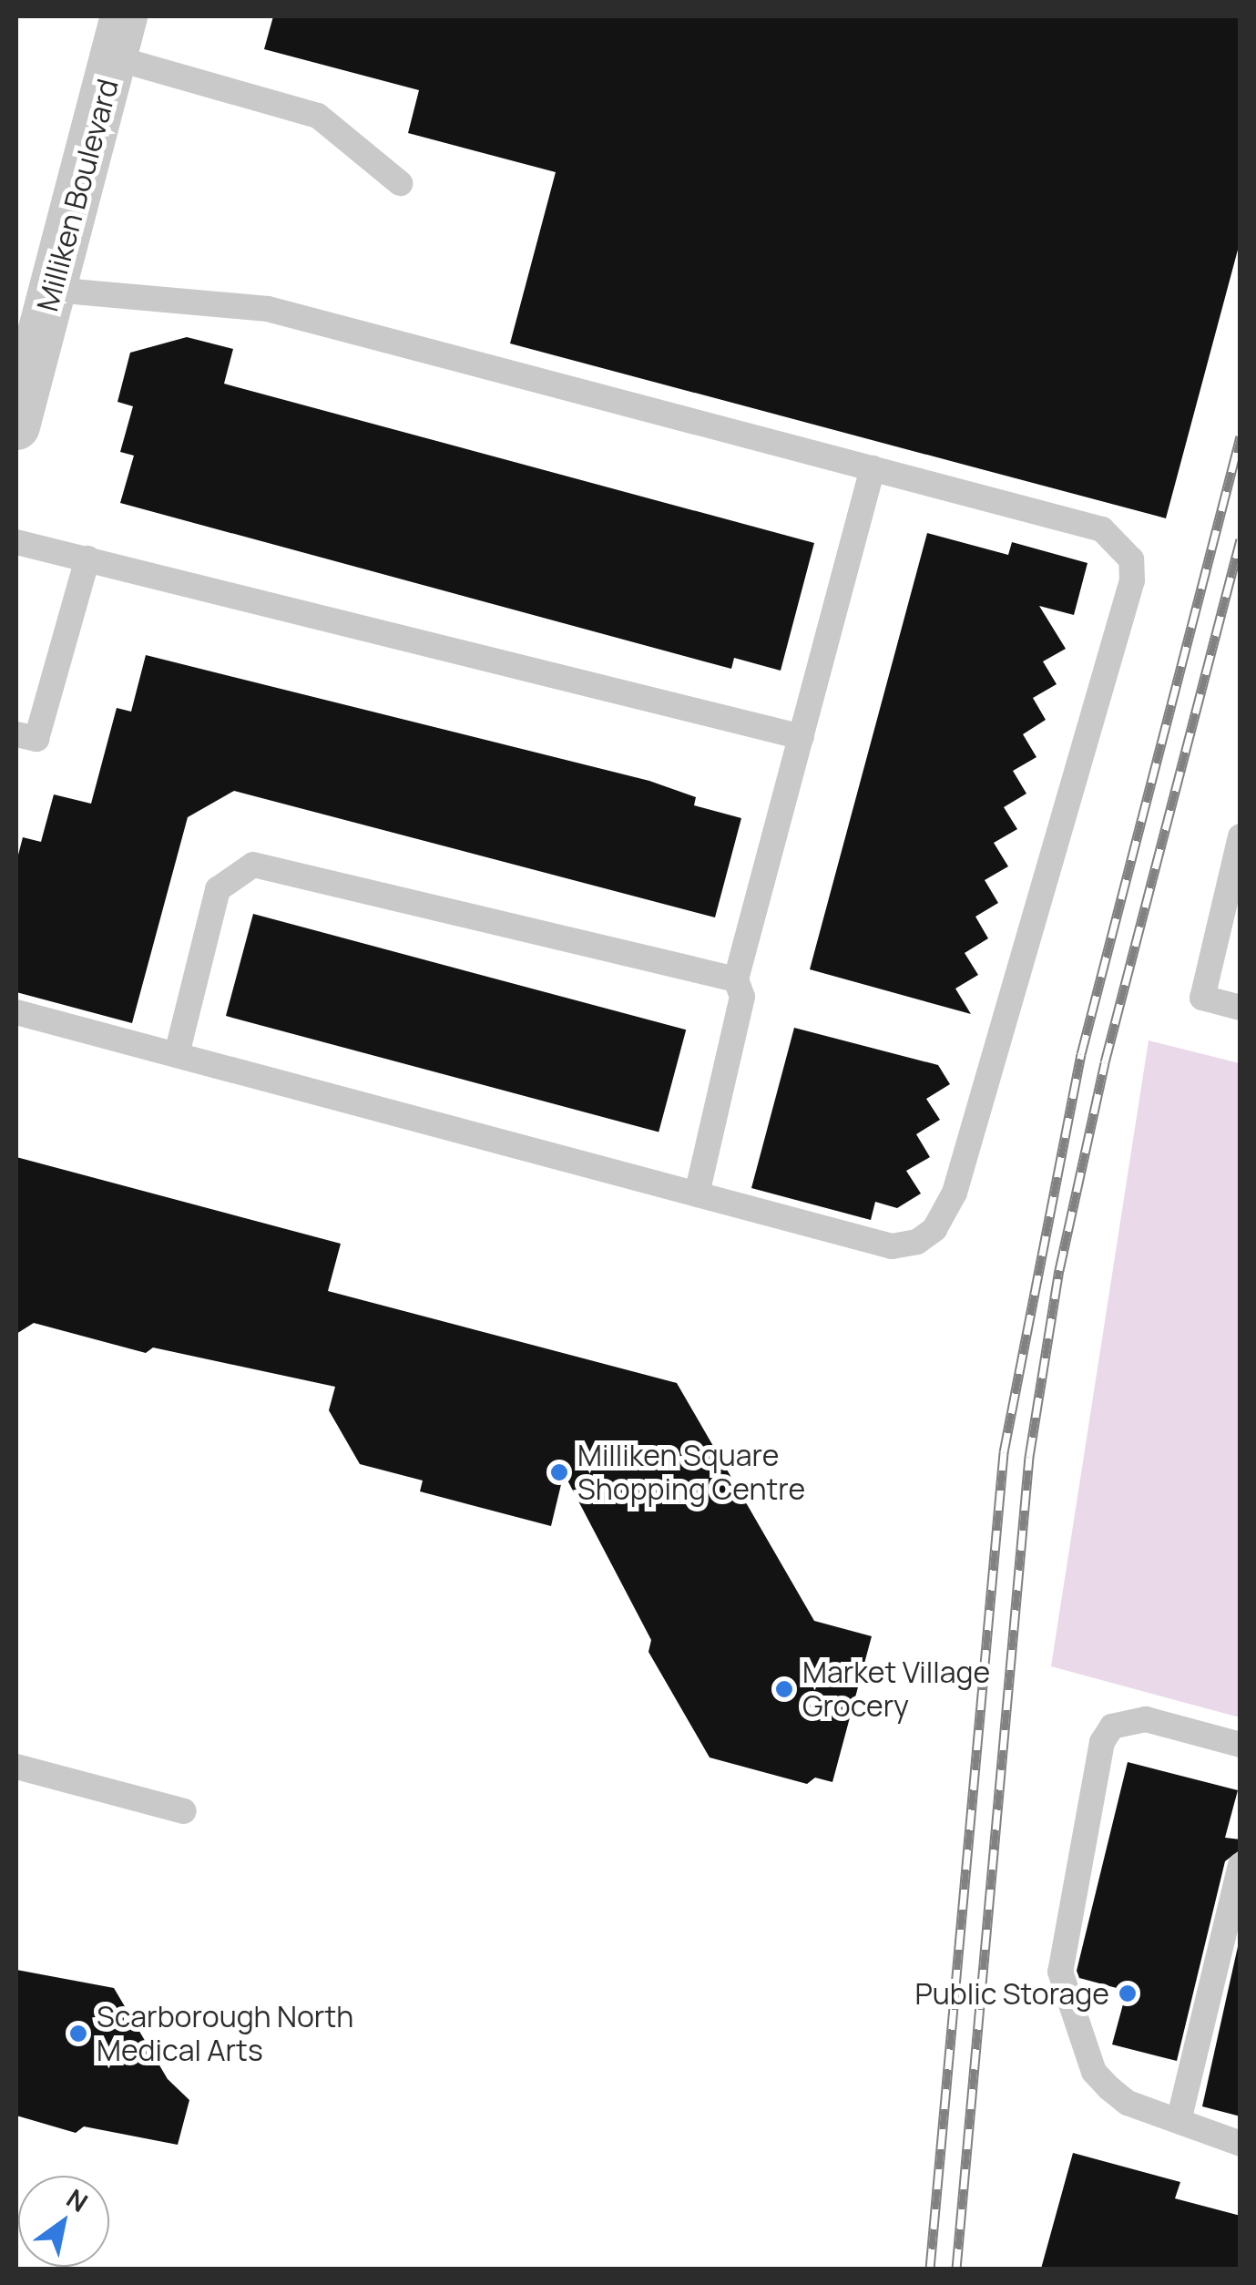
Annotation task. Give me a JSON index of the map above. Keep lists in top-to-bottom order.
{
  "streets": {
    "street": ["Milliken Boulevard"]
  },
  "places": [
    "Milliken Square Shopping Centre",
    "Market Village Grocery",
    "Public Storage",
    "Scarborough North Medical Arts"
  ],
  "north": "top right"
}
